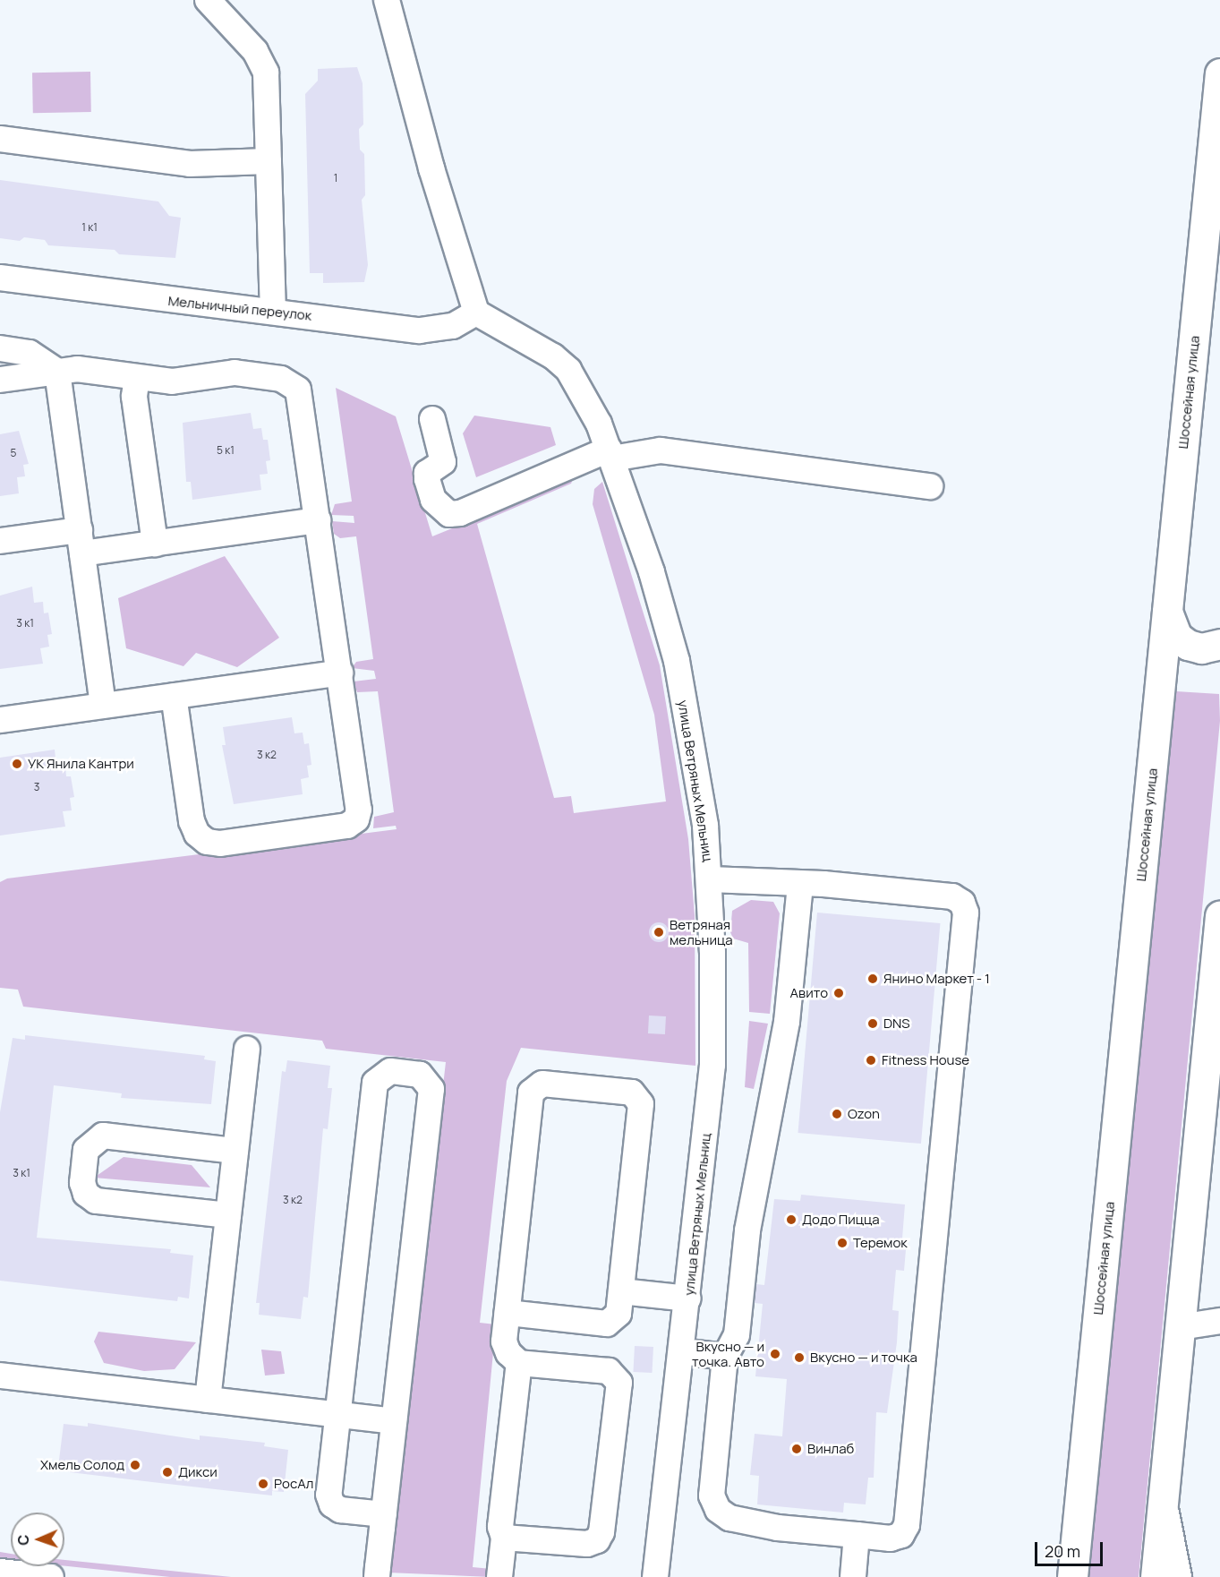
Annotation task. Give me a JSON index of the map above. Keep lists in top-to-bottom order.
{
  "streets": {
    "main road": ["Шоссейная улица"],
    "street": ["Мельничный переулок", "улица Ветряных Мельниц"]
  },
  "crossings": [
    ["Мельничный переулок", "улица Ветряных Мельниц"]
  ],
  "places": [
    "УК Янила Кантри",
    "Ветряная мельница",
    "Янино Маркет - 1",
    "Авито",
    "DNS",
    "Fitness House",
    "Ozon",
    "Додо Пицца",
    "Теремок",
    "Вкусно — и точка. Авто",
    "Вкусно — и точка",
    "Винлаб",
    "Хмель Солод",
    "Дикси",
    "РосАл"
  ],
  "house_numbers": [
    "1",
    "1 к1",
    "5 к1",
    "5",
    "3 к1",
    "3 к2",
    "3",
    "3 к1",
    "3 к2"
  ],
  "scale_bar": "20 m",
  "north": "left"
}
